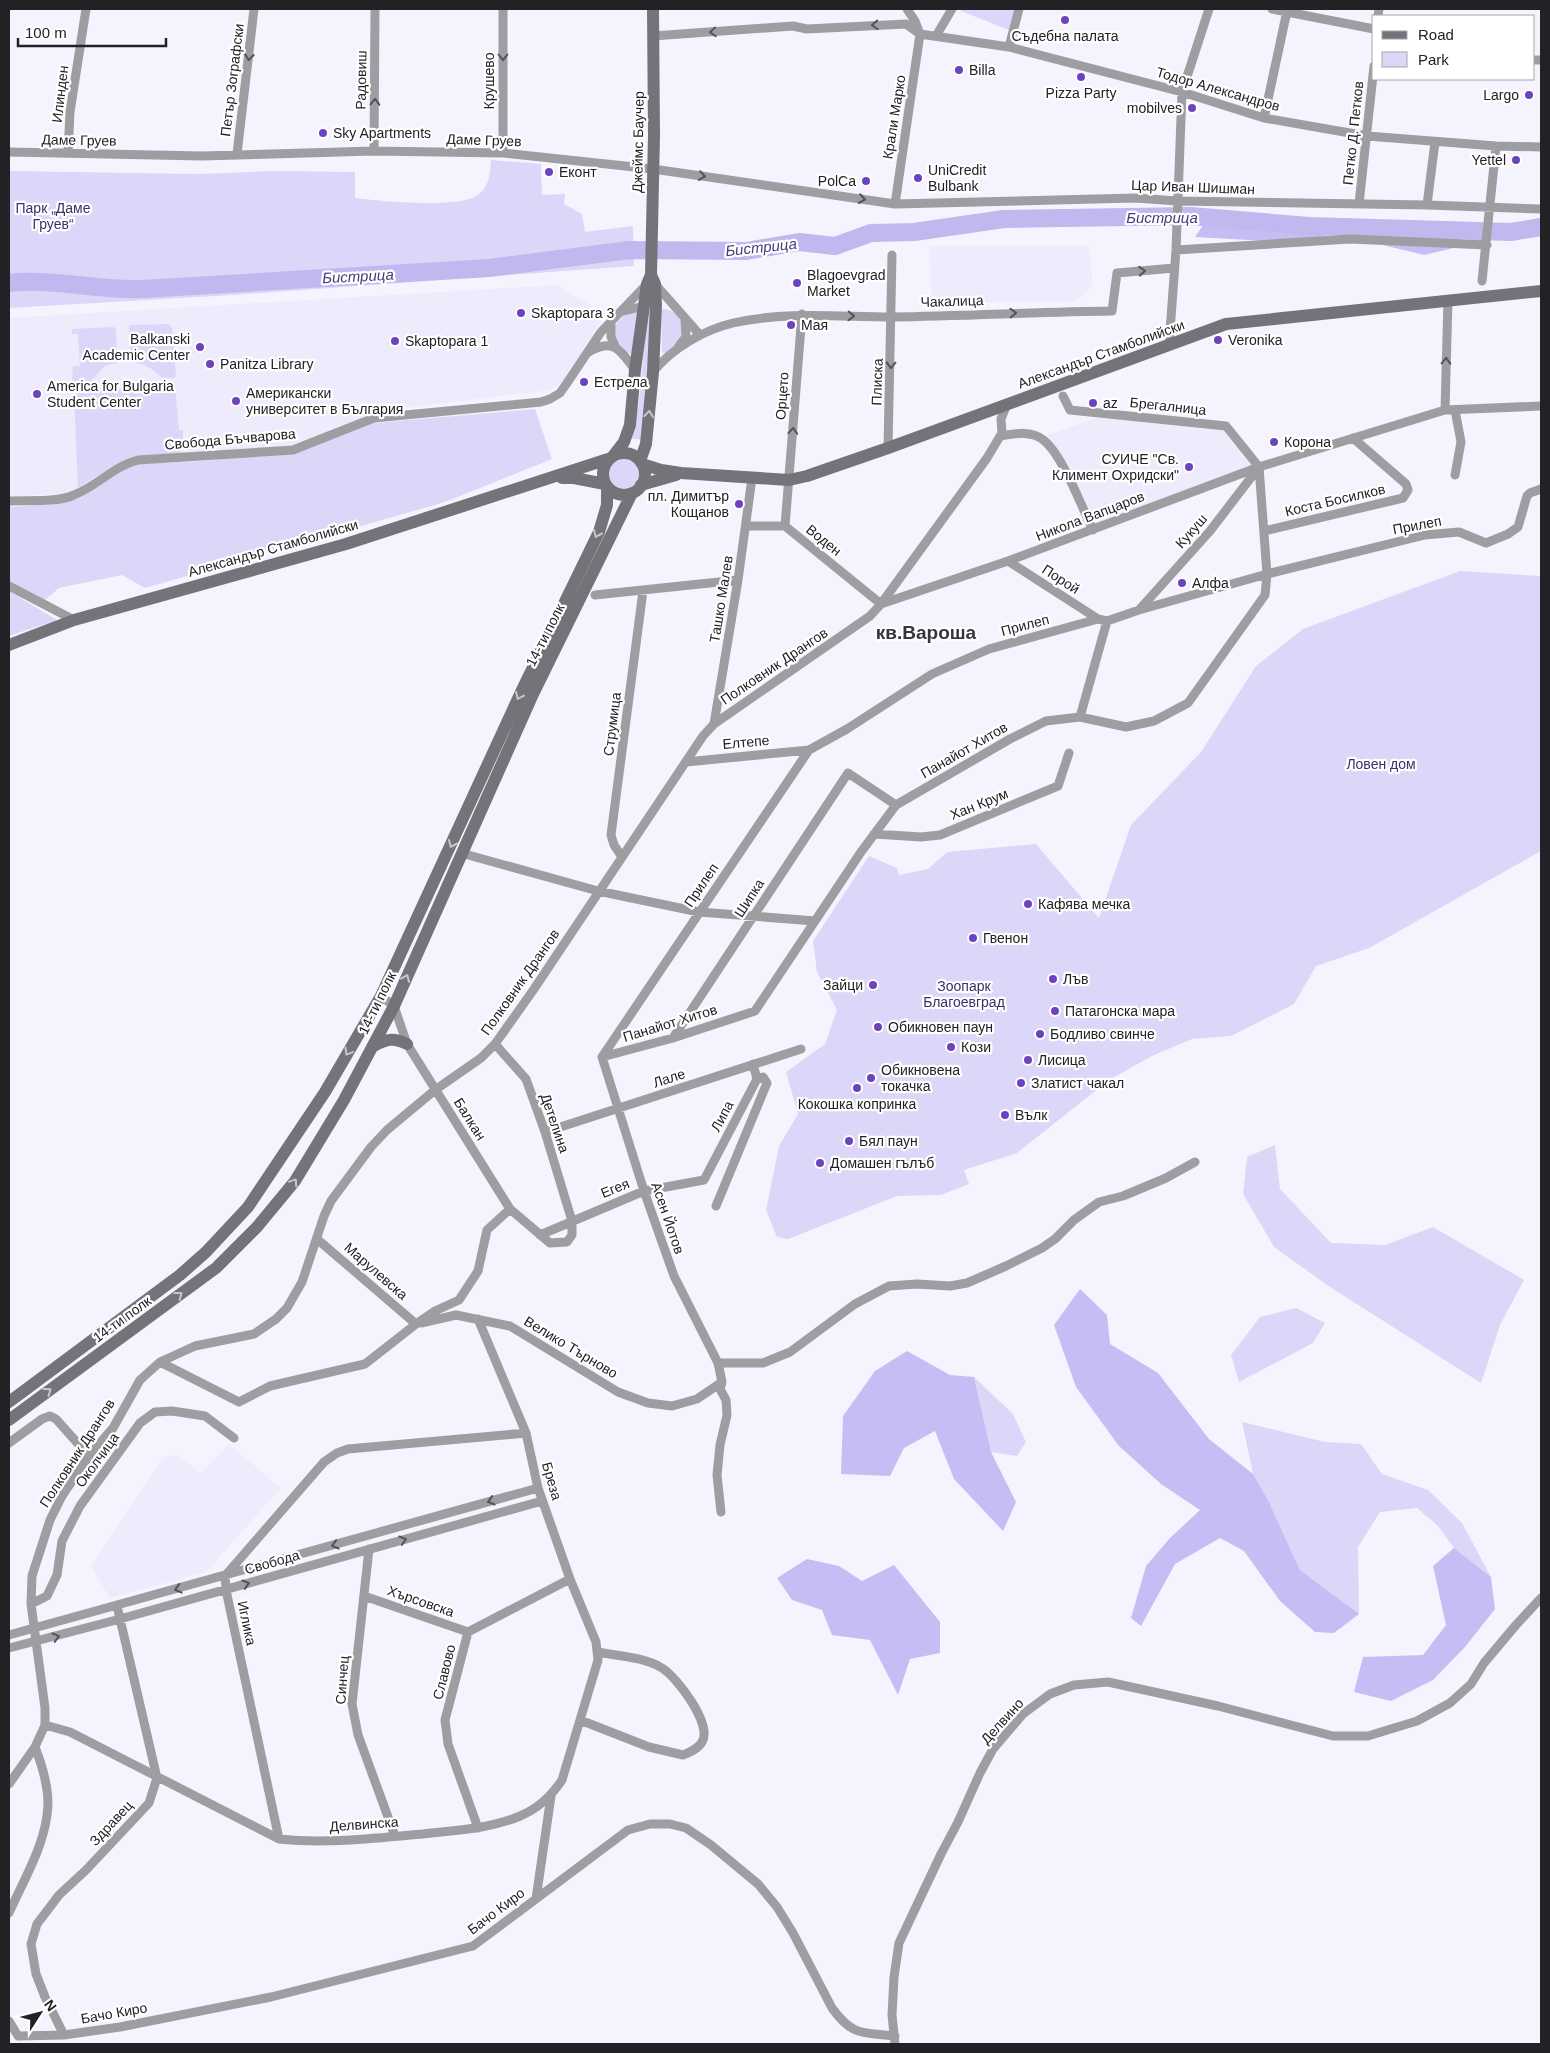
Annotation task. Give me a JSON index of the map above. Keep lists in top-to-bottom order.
{
  "streets": {
    "street": [
      "Петър Зографски",
      "Радовиш",
      "Крушево",
      "Тодор Александров",
      "Илинден",
      "Крали Марко",
      "Петко Д. Петков",
      "Даме Груев",
      "Джеймс Баучер",
      "Цар Иван Шишман",
      "Чакалица",
      "Александър Стамболийски",
      "Плиска",
      "Орцето",
      "Брегалница",
      "Свобода Бъчварова",
      "Коста Босилков",
      "Никола Вапцаров",
      "Прилеп",
      "Кукуш",
      "Воден",
      "Порой",
      "Ташко Малев",
      "14-ти полк",
      "Полковник Дрангов",
      "Струмица",
      "Елтепе",
      "Панайот Хитов",
      "Хан Крум",
      "Шипка",
      "Лале",
      "Липа",
      "Балкан",
      "Детелина",
      "Егея",
      "Асен Йотов",
      "Марулевска",
      "Велико Търново",
      "Околчица",
      "Бреза",
      "Свобода",
      "Хърсовска",
      "Иглика",
      "Славово",
      "Синчец",
      "Делвино",
      "Здравец",
      "Делвинска",
      "Бачо Киро"
    ]
  },
  "crossings": [
    ["Петър Зографски", "Даме Груев"],
    ["Радовиш", "Даме Груев"],
    ["Крушево", "Даме Груев"],
    ["Тодор Александров", "Крали Марко"],
    ["Тодор Александров", "Петко Д. Петков"],
    ["Тодор Александров", "Джеймс Баучер"],
    ["Илинден", "Даме Груев"],
    ["Крали Марко", "Даме Груев"],
    ["Крали Марко", "Цар Иван Шишман"],
    ["Петко Д. Петков", "Цар Иван Шишман"],
    ["Даме Груев", "Джеймс Баучер"],
    ["Даме Груев", "Цар Иван Шишман"],
    ["Джеймс Баучер", "Чакалица"],
    ["Джеймс Баучер", "Александър Стамболийски"],
    ["Джеймс Баучер", "Свобода Бъчварова"],
    ["Джеймс Баучер", "14-ти полк"],
    ["Чакалица", "Плиска"],
    ["Чакалица", "Орцето"],
    ["Александър Стамболийски", "Плиска"],
    ["Александър Стамболийски", "Орцето"],
    ["Александър Стамболийски", "Воден"],
    ["Александър Стамболийски", "Ташко Малев"],
    ["Александър Стамболийски", "14-ти полк"],
    ["Александър Стамболийски", "Полковник Дрангов"],
    ["Орцето", "Воден"],
    ["Брегалница", "Никола Вапцаров"],
    ["Брегалница", "Кукуш"],
    ["Брегалница", "Панайот Хитов"],
    ["Коста Босилков", "Никола Вапцаров"],
    ["Коста Босилков", "Панайот Хитов"],
    ["Никола Вапцаров", "Кукуш"],
    ["Никола Вапцаров", "Воден"],
    ["Никола Вапцаров", "Порой"],
    ["Никола Вапцаров", "Полковник Дрангов"],
    ["Никола Вапцаров", "Панайот Хитов"],
    ["Прилеп", "Кукуш"],
    ["Прилеп", "Порой"],
    ["Прилеп", "Елтепе"],
    ["Прилеп", "Панайот Хитов"],
    ["Прилеп", "Асен Йотов"],
    ["Кукуш", "Панайот Хитов"],
    ["Воден", "Полковник Дрангов"],
    ["Ташко Малев", "Полковник Дрангов"],
    ["14-ти полк", "Балкан"],
    ["Полковник Дрангов", "Струмица"],
    ["Полковник Дрангов", "Елтепе"],
    ["Полковник Дрангов", "Балкан"],
    ["Полковник Дрангов", "Детелина"],
    ["Полковник Дрангов", "Марулевска"],
    ["Полковник Дрангов", "Велико Търново"],
    ["Полковник Дрангов", "Околчица"],
    ["Полковник Дрангов", "Свобода"],
    ["Полковник Дрангов", "Делвинска"],
    ["Панайот Хитов", "Хан Крум"],
    ["Панайот Хитов", "Шипка"],
    ["Панайот Хитов", "Асен Йотов"],
    ["Лале", "Детелина"],
    ["Лале", "Асен Йотов"],
    ["Липа", "Егея"],
    ["Балкан", "Егея"],
    ["Детелина", "Егея"],
    ["Егея", "Асен Йотов"],
    ["Асен Йотов", "Велико Търново"],
    ["Марулевска", "Велико Търново"],
    ["Велико Търново", "Бреза"],
    ["Бреза", "Свобода"],
    ["Бреза", "Славово"],
    ["Бреза", "Делвинска"],
    ["Свобода", "Иглика"],
    ["Свобода", "Синчец"],
    ["Хърсовска", "Славово"],
    ["Хърсовска", "Синчец"],
    ["Иглика", "Делвинска"],
    ["Славово", "Делвинска"],
    ["Синчец", "Делвинска"],
    ["Делвино", "Бачо Киро"],
    ["Здравец", "Делвинска"],
    ["Здравец", "Бачо Киро"]
  ],
  "one_way": [
    "Петър Зографски",
    "Радовиш",
    "Крушево",
    "Чакалица",
    "Плиска",
    "Орцето"
  ],
  "districts": ["кв.Вароша"],
  "water": ["Бистрица"],
  "parks": ["Парк „Даме Груев“", "Ловен дом", "Зоопарк Благоевград"],
  "places": [
    "Съдебна палата",
    "Billa",
    "Pizza Party",
    "Largo",
    "mobilves",
    "Sky Apartments",
    "Yettel",
    "Еконт",
    "UniCredit Bulbank",
    "PolCa",
    "Blagoevgrad Market",
    "Skaptopara 3",
    "Мая",
    "Veronika",
    "Skaptopara 1",
    "Balkanski Academic Center",
    "Panitza Library",
    "Естрела",
    "America for Bulgaria Student Center",
    "Американски университет в България",
    "az",
    "Корона",
    "СУИЧЕ \"Св. Климент Охридски\"",
    "пл. Димитър Кощанов",
    "Алфа",
    "Кафява мечка",
    "Гвенон",
    "Лъв",
    "Зайци",
    "Патагонска мара",
    "Обикновен паун",
    "Бодливо свинче",
    "Кози",
    "Лисица",
    "Обикновена токачка",
    "Златист чакал",
    "Кокошка копринка",
    "Вълк",
    "Бял паун",
    "Домашен гълъб"
  ],
  "legend": ["Road", "Park"],
  "scale_bar": "100 m",
  "north": "top right"
}
